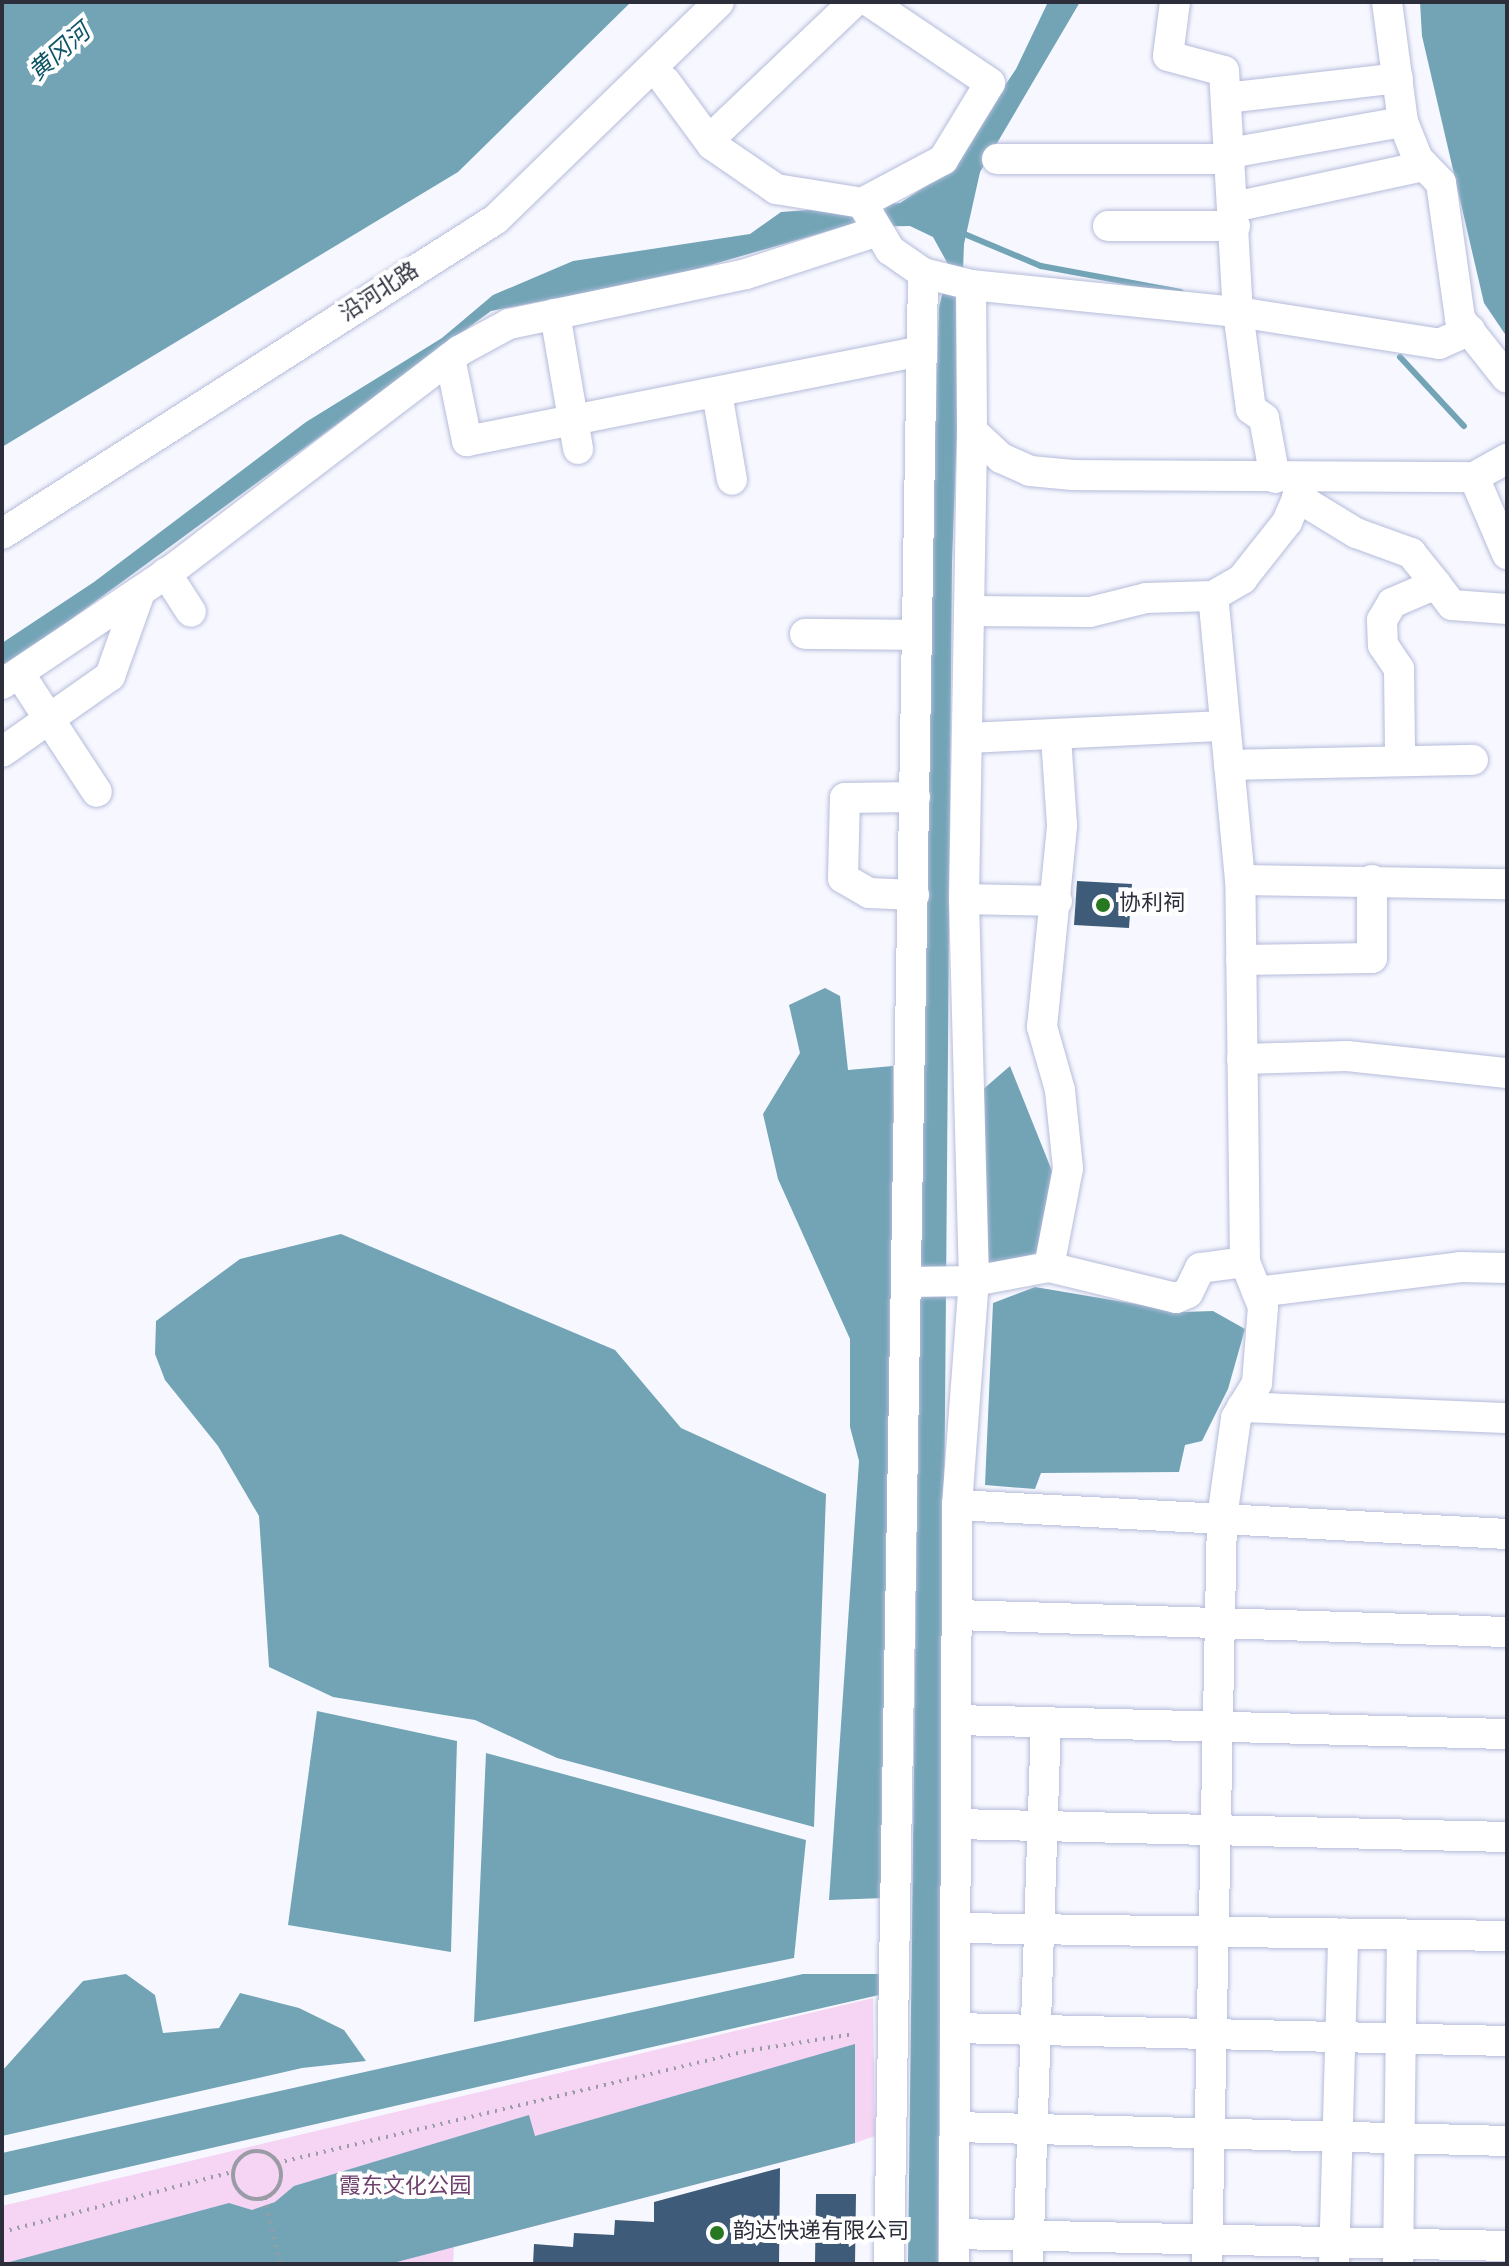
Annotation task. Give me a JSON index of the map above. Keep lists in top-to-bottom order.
{
  "streets": {
    "street": ["沿河北路"]
  },
  "water": ["黄冈河"],
  "parks": ["霞东文化公园"],
  "places": ["协利祠", "韵达快递有限公司"]
}
